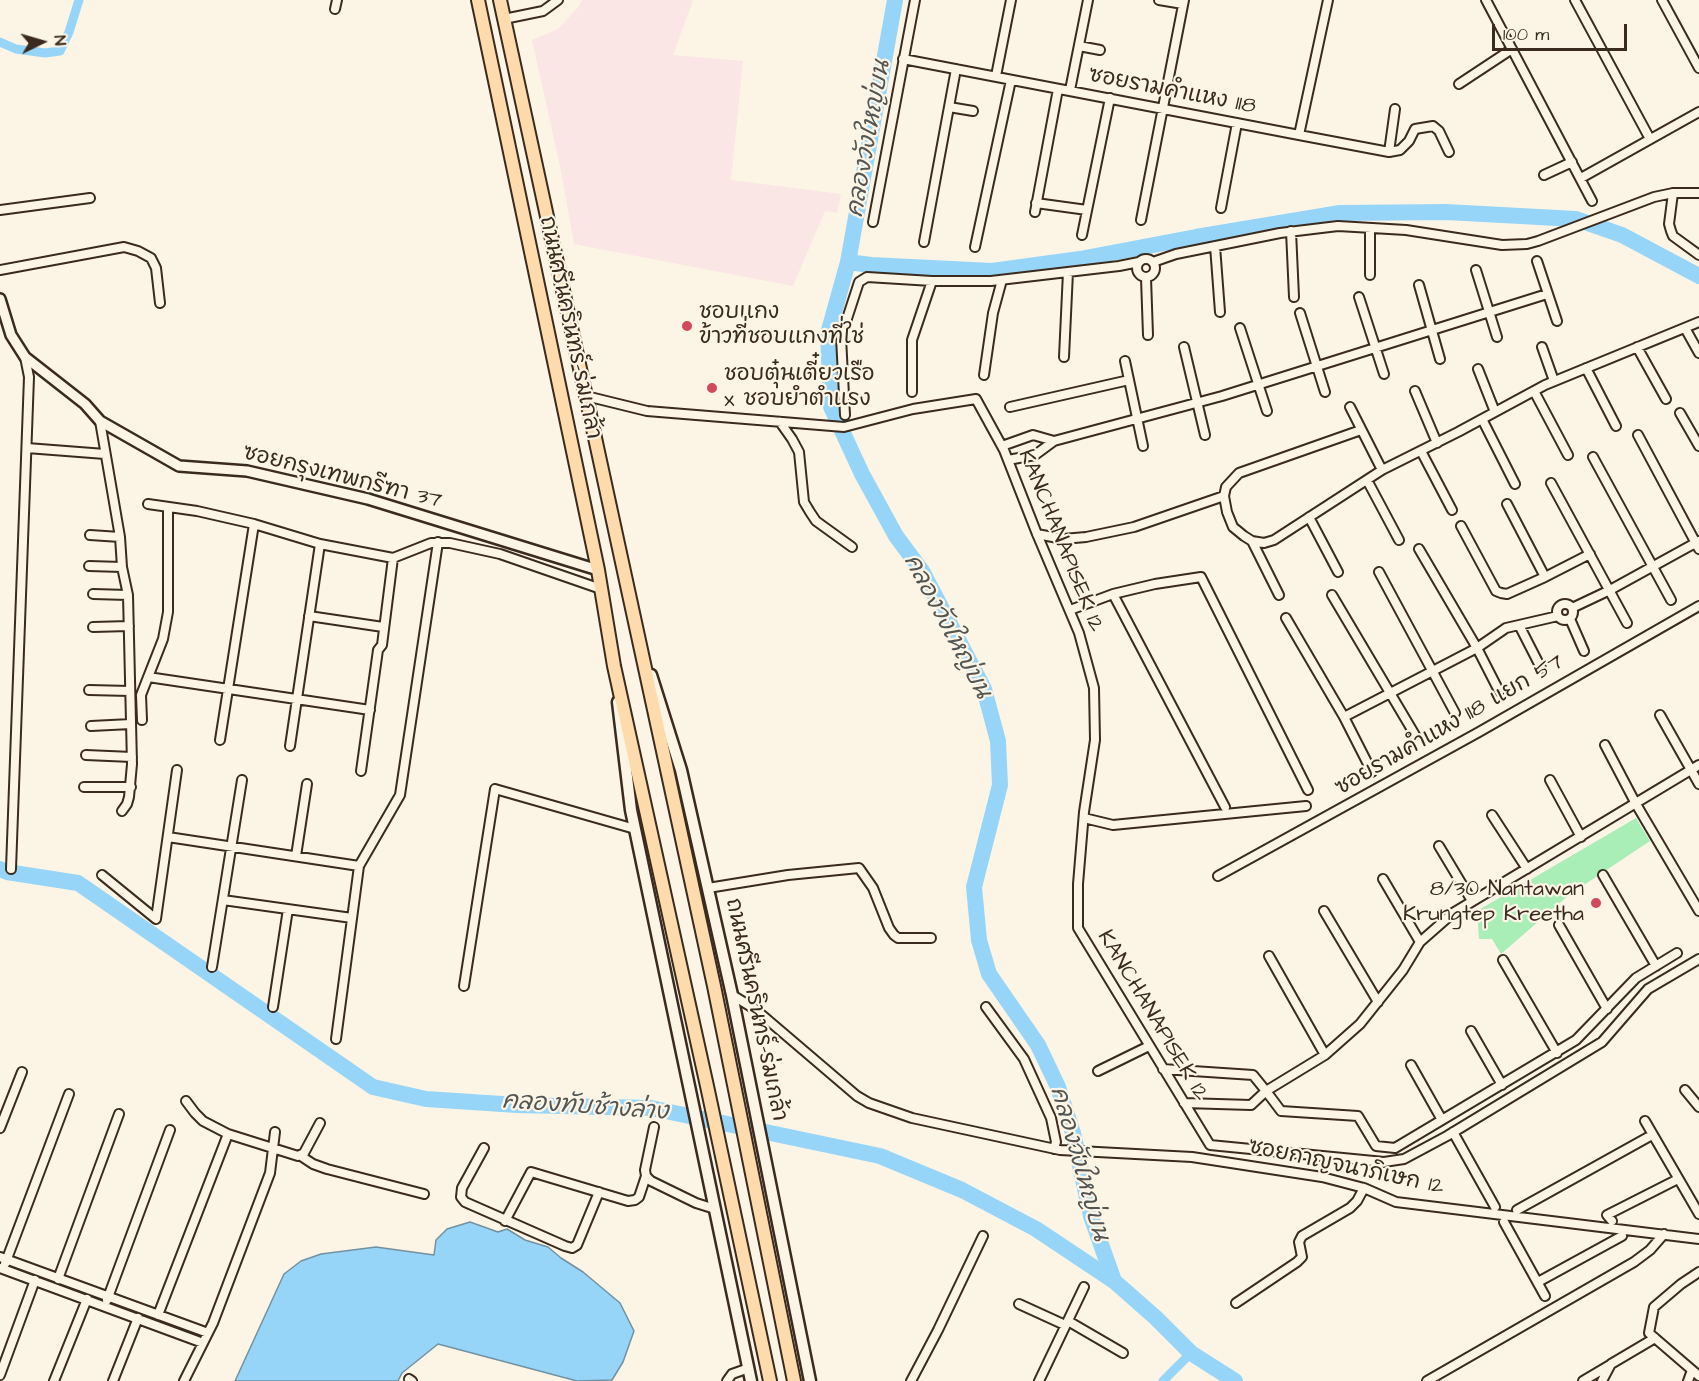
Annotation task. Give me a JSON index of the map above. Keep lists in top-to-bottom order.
{
  "streets": {
    "main road": ["ถนนศรีนครินทร์-ร่มเกล้า"],
    "street": [
      "ซอยรามคำแหง 118",
      "ซอยกรุงเทพกรีฑา 37",
      "KANCHANAPISEK 12",
      "ซอยรามคำแหง 118 แยก 57",
      "ซอยกาญจนาภิเษก 12"
    ]
  },
  "crossings": [
    ["ถนนศรีนครินทร์-ร่มเกล้า", "ซอยกรุงเทพกรีฑา 37"],
    ["ถนนศรีนครินทร์-ร่มเกล้า", "ซอยกาญจนาภิเษก 12"]
  ],
  "water": ["คลองวังใหญ่บน", "คลองทับช้างล่าง"],
  "places": ["ชอบแกง ข้าวที่ชอบแกงที่ใช่", "ชอบตุ๋นเตี๋ยวเรือ x ชอบยำตำแรง", "8/30 Nantawan Krungtep Kreetha"],
  "scale_bar": "100 m",
  "north": "right"
}
